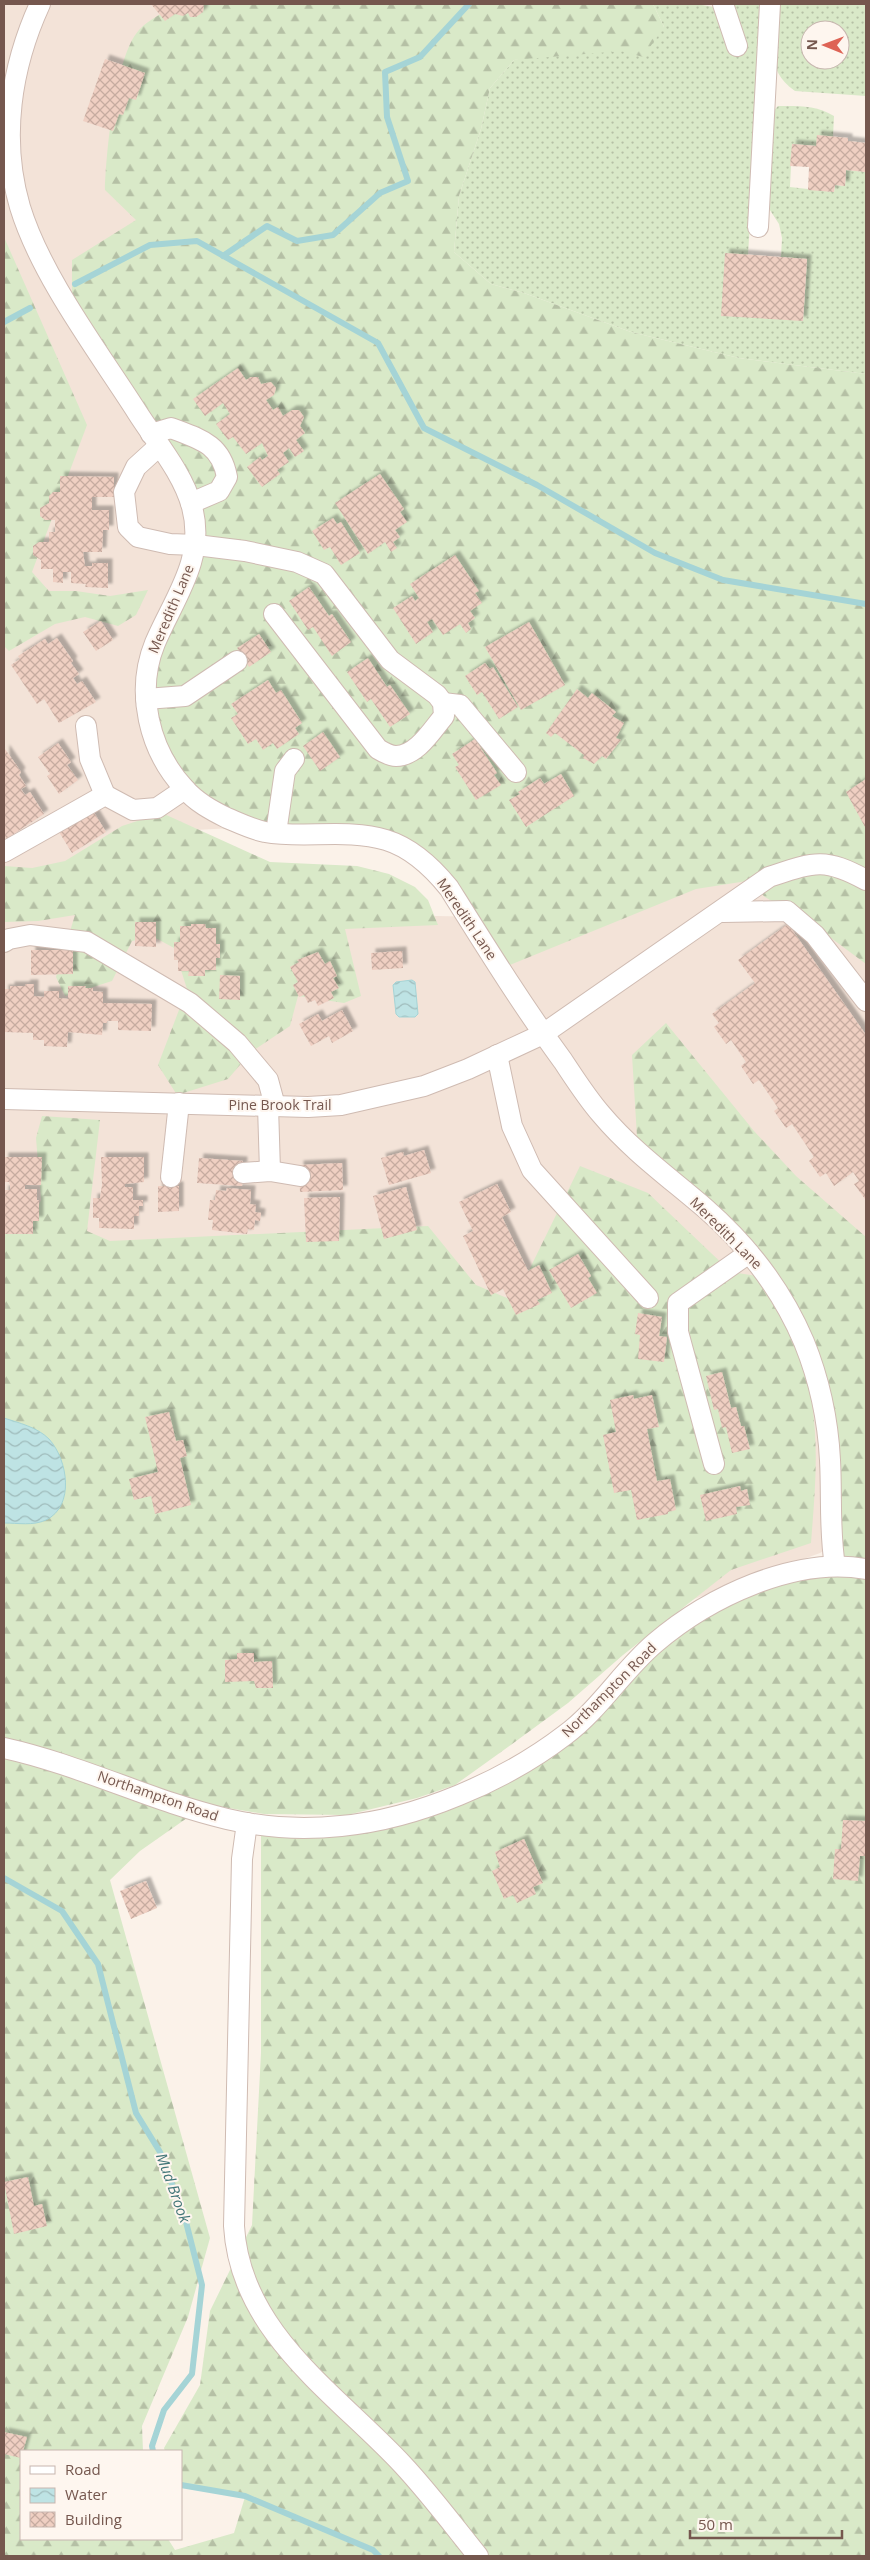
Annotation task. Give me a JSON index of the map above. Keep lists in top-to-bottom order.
{
  "streets": {
    "street": ["Meredith Lane", "Pine Brook Trail", "Northampton Road"]
  },
  "crossings": [
    ["Meredith Lane", "Pine Brook Trail"],
    ["Meredith Lane", "Northampton Road"]
  ],
  "water": ["Mud Brook"],
  "legend": ["Road", "Water", "Building"],
  "scale_bar": "50 m",
  "north": "left"
}
